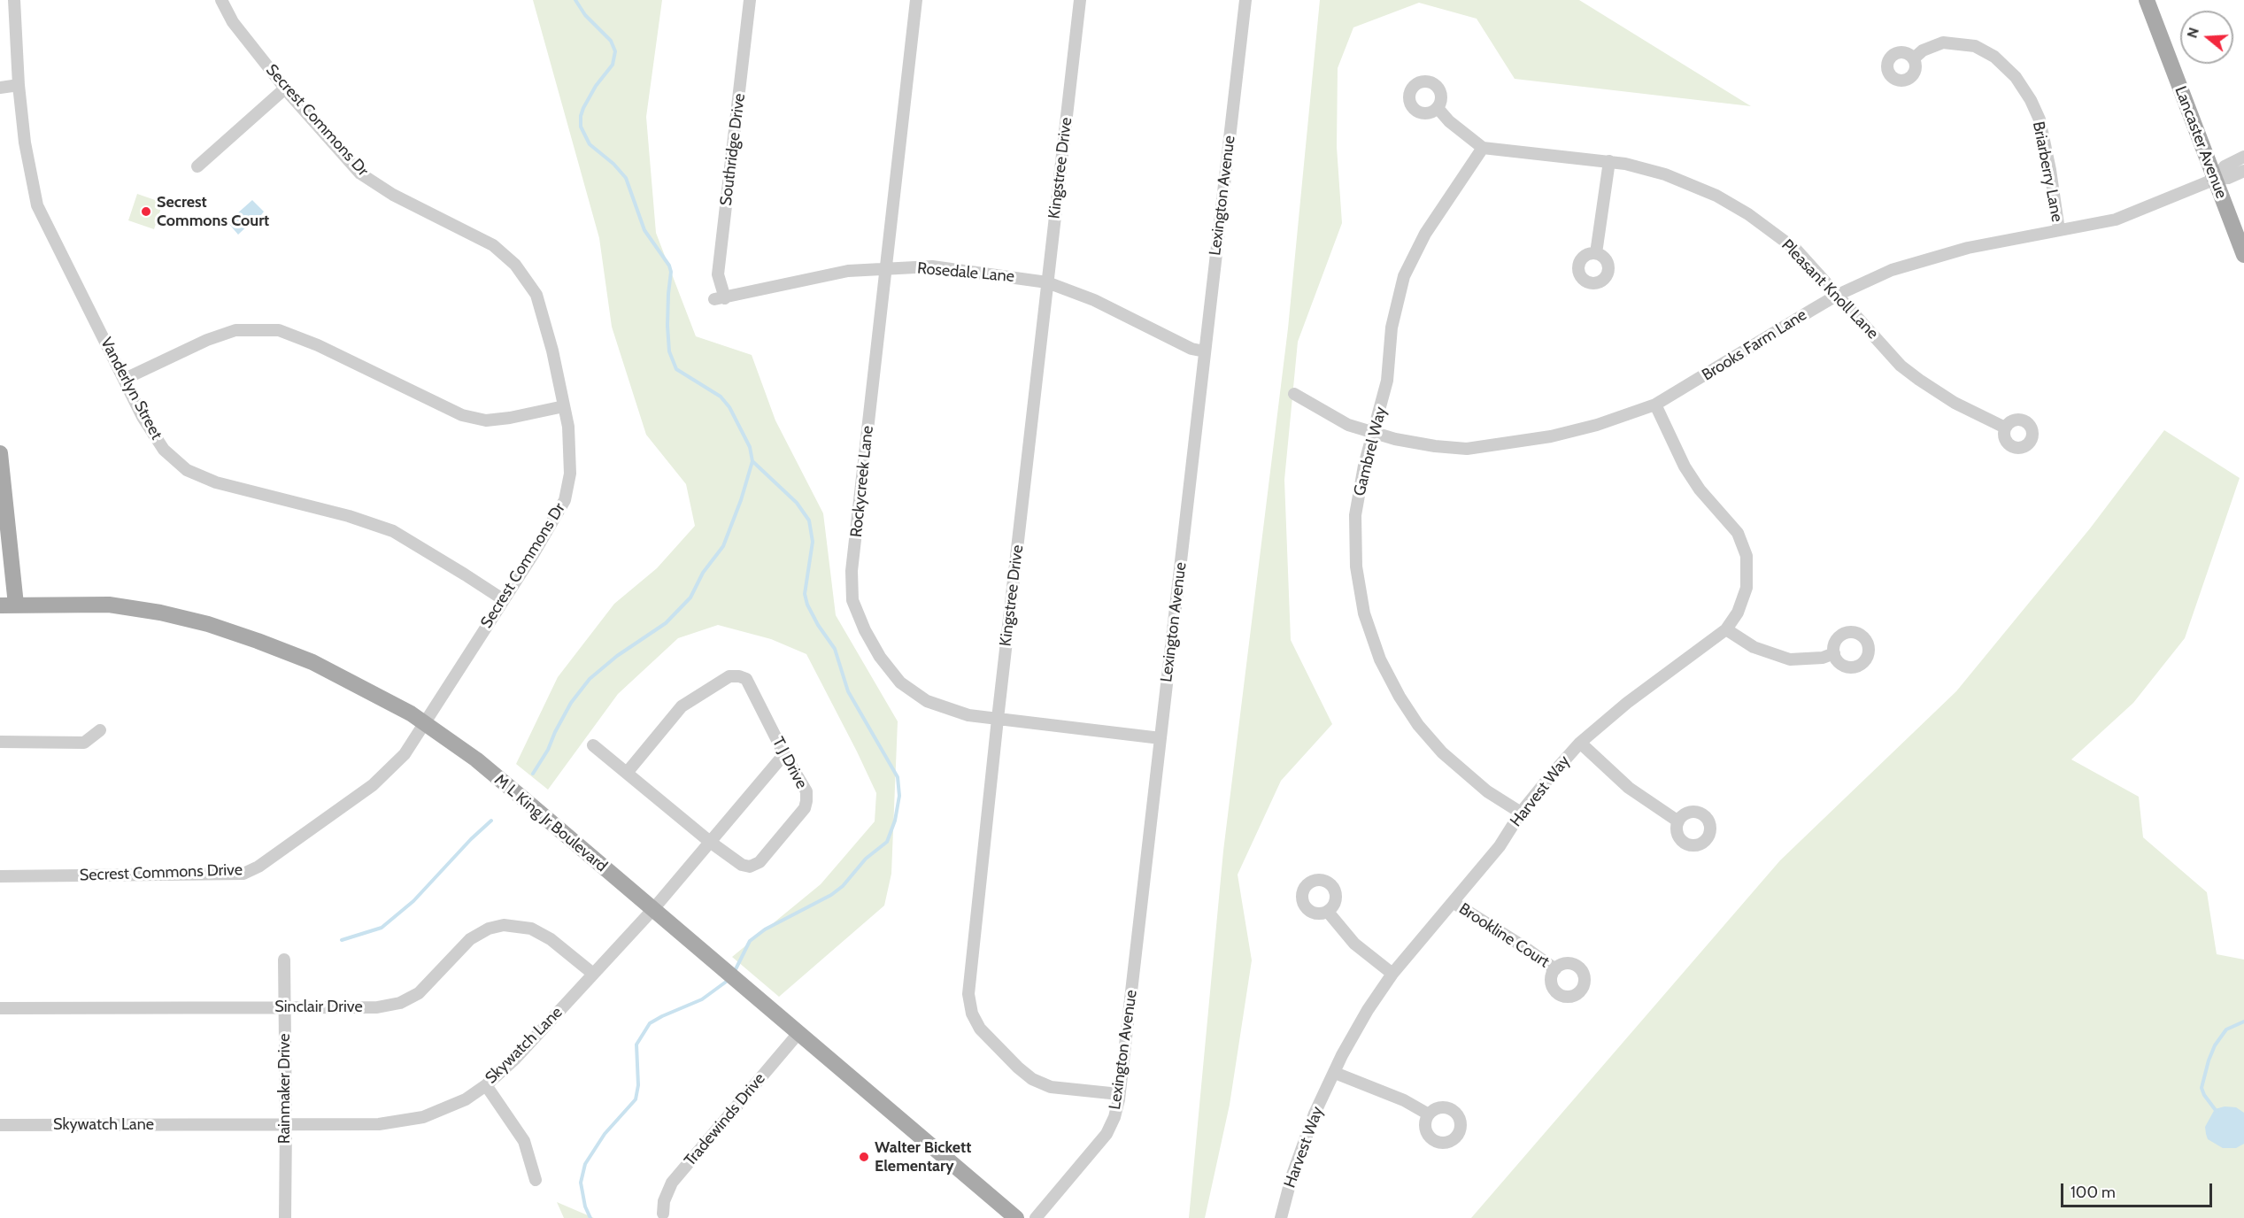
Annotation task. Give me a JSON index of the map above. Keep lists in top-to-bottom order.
{
  "streets": {
    "main road": ["Lancaster Avenue", "M L King Jr Boulevard"],
    "street": [
      "Secrest Commons Dr",
      "Southridge Drive",
      "Kingstree Drive",
      "Briarberry Lane",
      "Lexington Avenue",
      "Rosedale Lane",
      "Pleasant Knoll Lane",
      "Brooks Farm Lane",
      "Vanderlyn Street",
      "Gambrel Way",
      "Rockycreek Lane",
      "T J Drive",
      "Harvest Way",
      "Secrest Commons Drive",
      "Brookline Court",
      "Sinclair Drive",
      "Skywatch Lane",
      "Rainmaker Drive",
      "Tradewinds Drive"
    ]
  },
  "crossings": [
    ["Secrest Commons Dr", "Vanderlyn Street"],
    ["Secrest Commons Dr", "M L King Jr Boulevard"],
    ["Secrest Commons Dr", "Secrest Commons Drive"],
    ["Lancaster Avenue", "Brooks Farm Lane"],
    ["Southridge Drive", "Rosedale Lane"],
    ["Kingstree Drive", "Lexington Avenue"],
    ["Kingstree Drive", "Rosedale Lane"],
    ["Kingstree Drive", "Rockycreek Lane"],
    ["Briarberry Lane", "Brooks Farm Lane"],
    ["Lexington Avenue", "Rosedale Lane"],
    ["Lexington Avenue", "Rockycreek Lane"],
    ["Rosedale Lane", "Rockycreek Lane"],
    ["Pleasant Knoll Lane", "Brooks Farm Lane"],
    ["Pleasant Knoll Lane", "Gambrel Way"],
    ["Brooks Farm Lane", "Gambrel Way"],
    ["Brooks Farm Lane", "Harvest Way"],
    ["Gambrel Way", "Harvest Way"],
    ["T J Drive", "Skywatch Lane"],
    ["Harvest Way", "Brookline Court"],
    ["M L King Jr Boulevard", "Secrest Commons Drive"],
    ["M L King Jr Boulevard", "Skywatch Lane"],
    ["M L King Jr Boulevard", "Tradewinds Drive"],
    ["Sinclair Drive", "Skywatch Lane"],
    ["Sinclair Drive", "Rainmaker Drive"],
    ["Skywatch Lane", "Rainmaker Drive"]
  ],
  "places": ["Secrest Commons Court", "Walter Bickett Elementary"],
  "scale_bar": "100 m",
  "north": "left"
}
